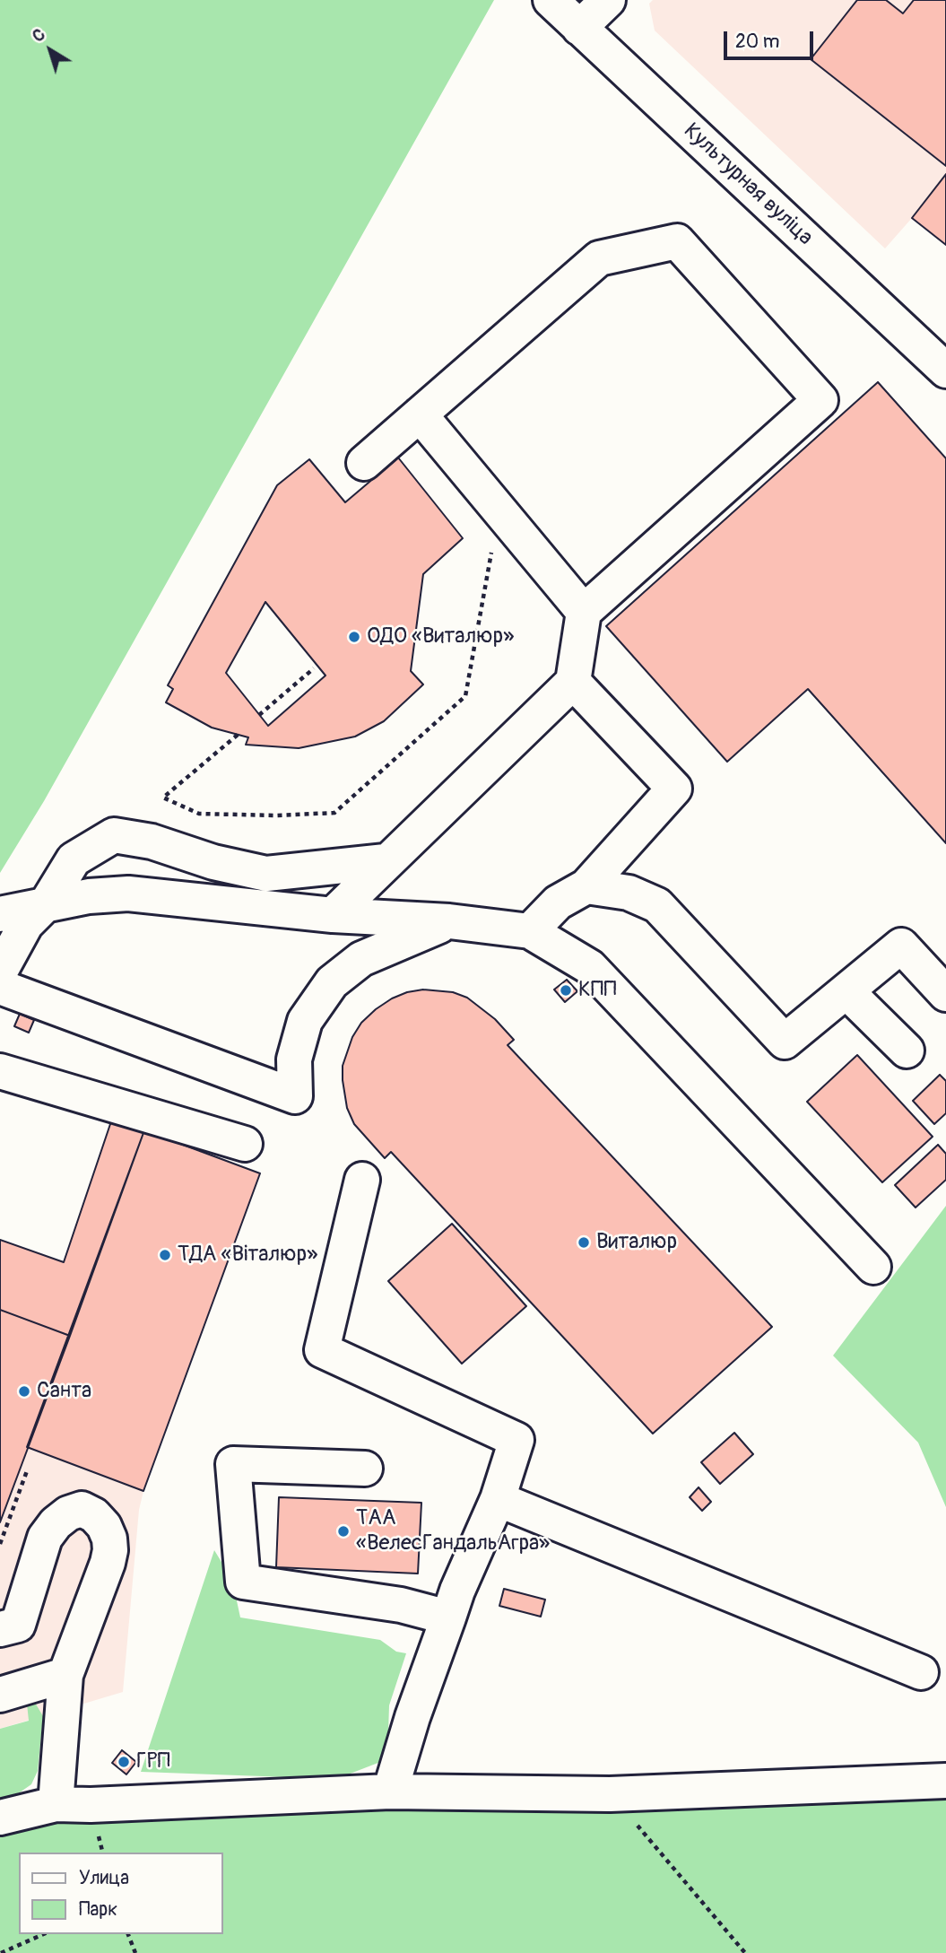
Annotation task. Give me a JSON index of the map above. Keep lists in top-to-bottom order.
{
  "streets": {
    "street": ["Культурная вуліца"]
  },
  "places": [
    "ОДО «Виталюр»",
    "КПП",
    "Виталюр",
    "ТДА «Віталюр»",
    "Санта",
    "ТАА «ВелесГандальАгра»",
    "ГРП"
  ],
  "legend": ["Улица", "Парк"],
  "scale_bar": "20 m",
  "north": "top left"
}
